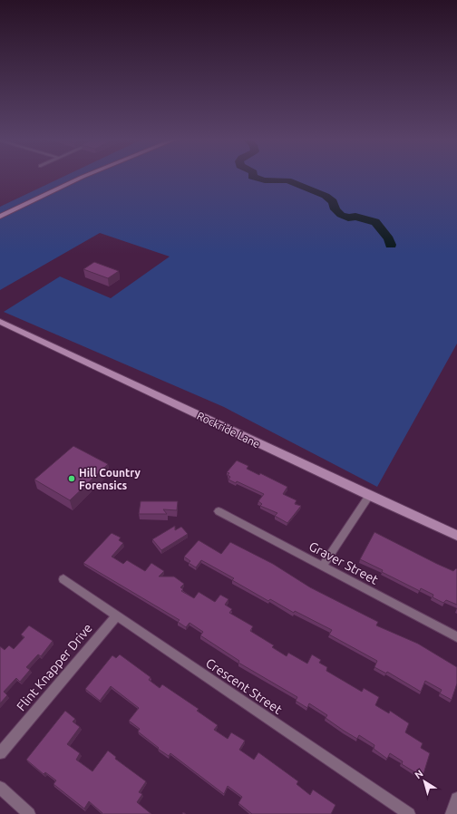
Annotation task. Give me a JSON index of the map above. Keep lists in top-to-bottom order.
{
  "streets": {
    "street": [
      "Rockride Lane",
      "Graver Street",
      "Flint Knapper Drive",
      "Crescent Street"
    ]
  },
  "crossings": [
    ["Flint Knapper Drive", "Crescent Street"]
  ],
  "places": ["Hill Country Forensics"],
  "north": "top left"
}
